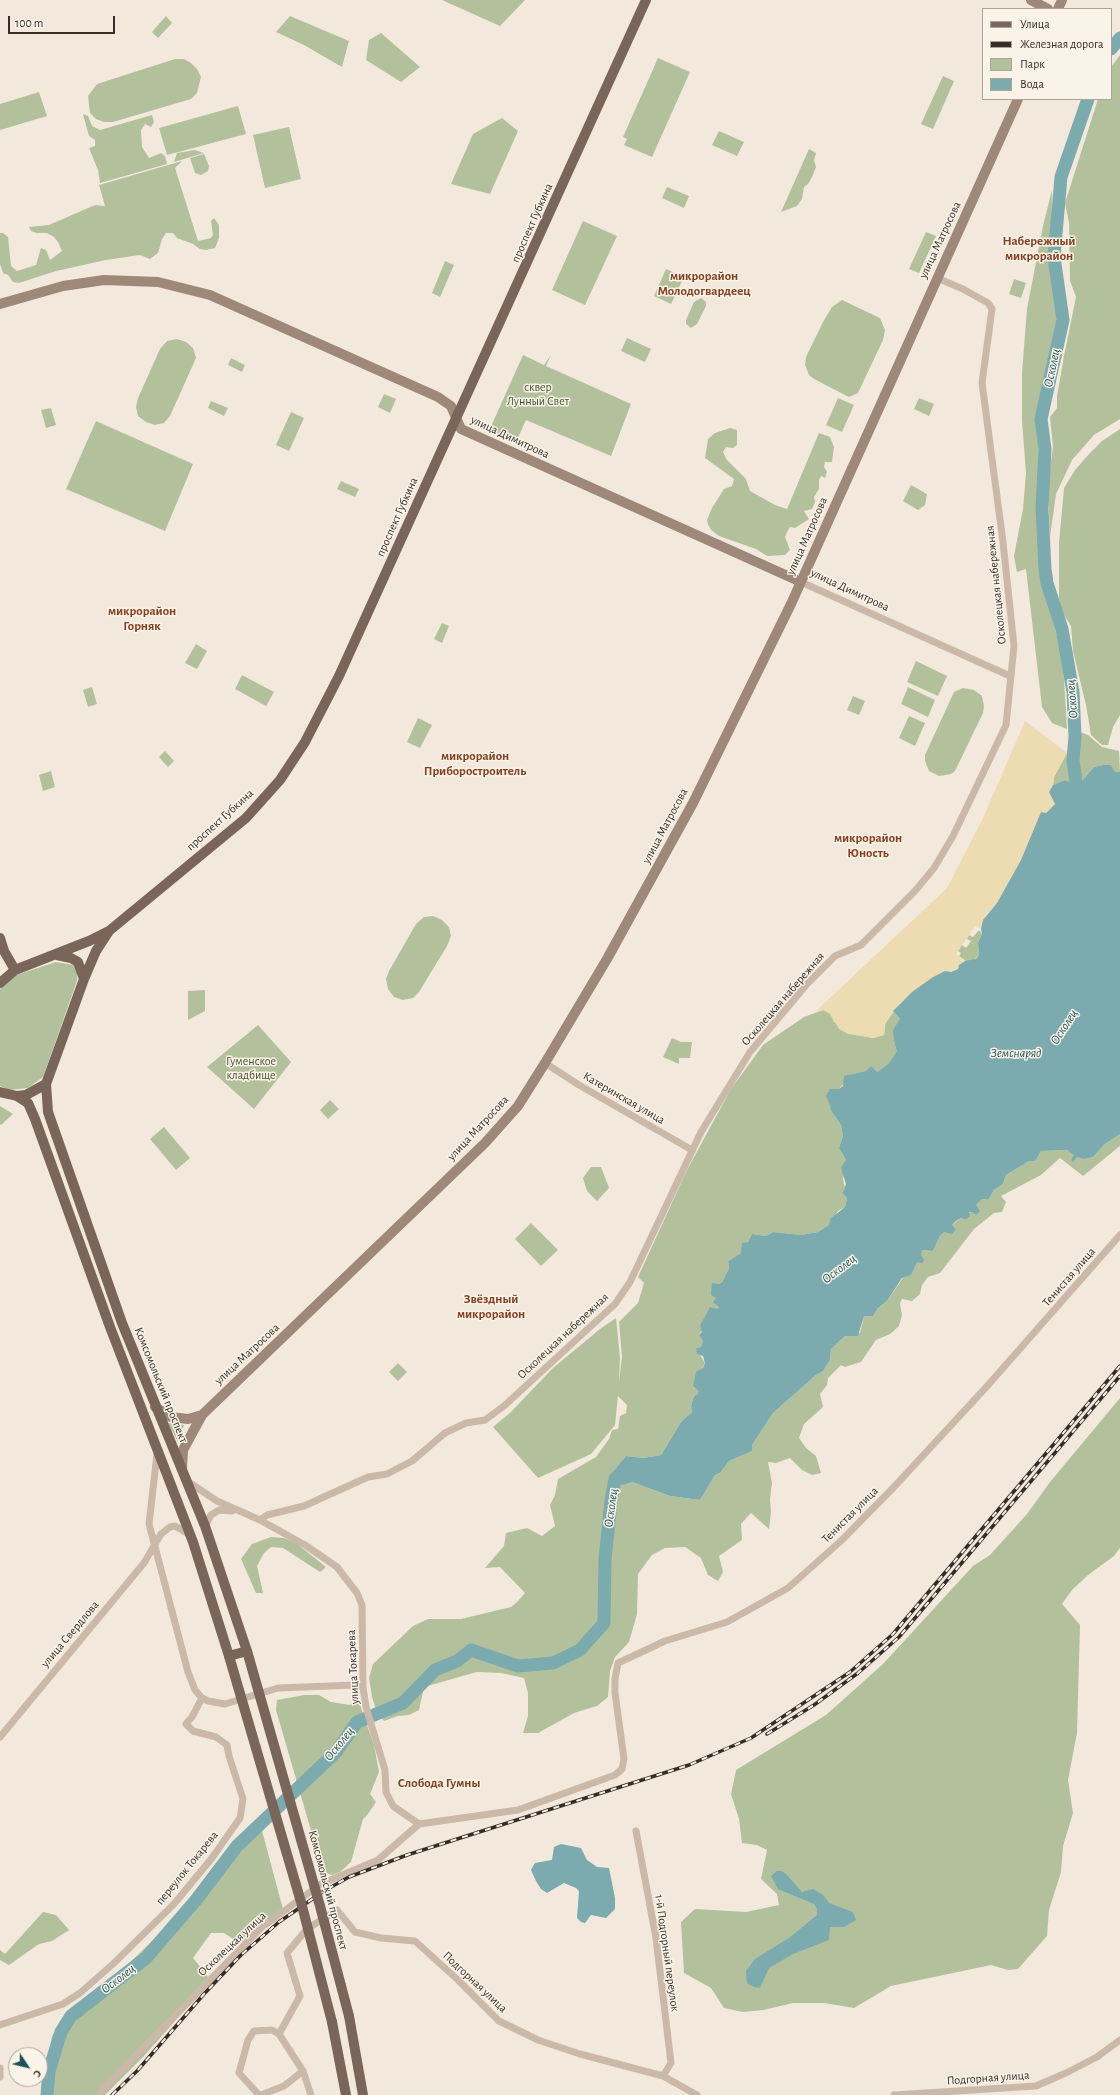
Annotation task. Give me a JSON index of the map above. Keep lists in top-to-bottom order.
{
  "streets": {
    "main road": [
      "проспект Губкина",
      "улица Матросова",
      "улица Димитрова",
      "Комсомольский проспект"
    ],
    "street": [
      "Осколецкая набережная",
      "Катеринская улица",
      "Тенистая улица",
      "улица Свердлова",
      "улица Токарева",
      "переулок Токарева",
      "Осколецкая улица",
      "1-й Подгорный переулок",
      "Подгорная улица"
    ]
  },
  "crossings": [
    ["проспект Губкина", "улица Димитрова"],
    ["улица Матросова", "улица Димитрова"],
    ["улица Матросова", "Осколецкая набережная"],
    ["улица Матросова", "Катеринская улица"],
    ["улица Матросова", "Комсомольский проспект"],
    ["улица Димитрова", "Осколецкая набережная"],
    ["Осколецкая набережная", "Катеринская улица"],
    ["Осколецкая набережная", "улица Токарева"],
    ["Тенистая улица", "улица Токарева"],
    ["Тенистая улица", "Осколецкая улица"],
    ["Комсомольский проспект", "улица Токарева"],
    ["улица Токарева", "Осколецкая улица"],
    ["1-й Подгорный переулок", "Подгорная улица"]
  ],
  "districts": [
    "Набережный микрорайон",
    "микрорайон Молодогвардеец",
    "микрорайон Горняк",
    "микрорайон Приборостроитель",
    "микрорайон Юность",
    "Звёздный микрорайон",
    "Слобода Гумны"
  ],
  "water": ["Осколец", "Земснаряд"],
  "parks": ["сквер Лунный Свет", "Гуменское кладбище"],
  "legend": [
    "Улица",
    "Железная дорога",
    "Парк",
    "Вода"
  ],
  "scale_bar": "100 m",
  "north": "bottom right"
}
